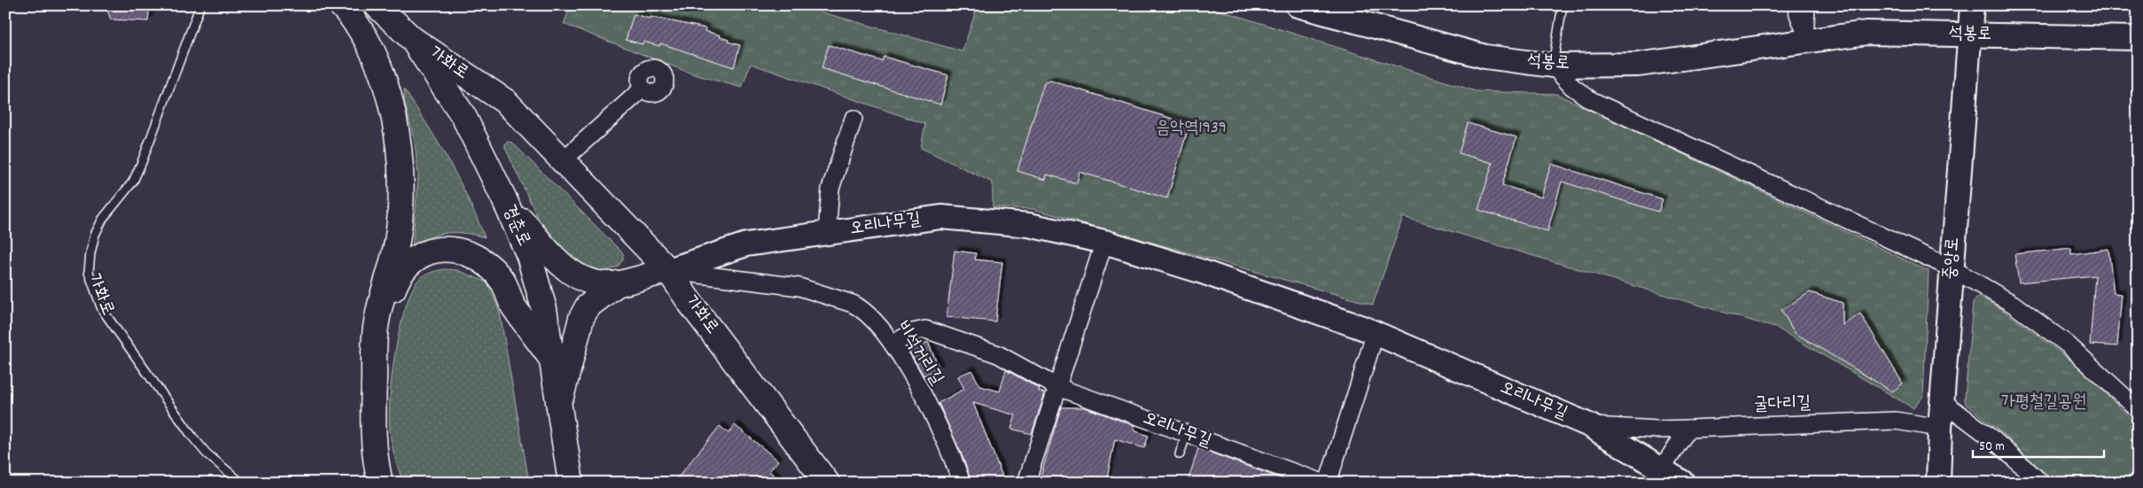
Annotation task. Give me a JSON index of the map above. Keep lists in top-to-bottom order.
{
  "streets": {
    "main road": ["가화로", "경춘로"],
    "street": [
      "석봉로",
      "오리나무길",
      "중앙로",
      "비석거리길",
      "굴다리길"
    ]
  },
  "crossings": [
    ["석봉로", "중앙로"],
    ["가화로", "오리나무길"],
    ["가화로", "경춘로"],
    ["가화로", "비석거리길"],
    ["오리나무길", "비석거리길"],
    ["오리나무길", "굴다리길"],
    ["중앙로", "굴다리길"]
  ],
  "parks": ["음악역1939", "가평철길공원"],
  "scale_bar": "50 m"
}
